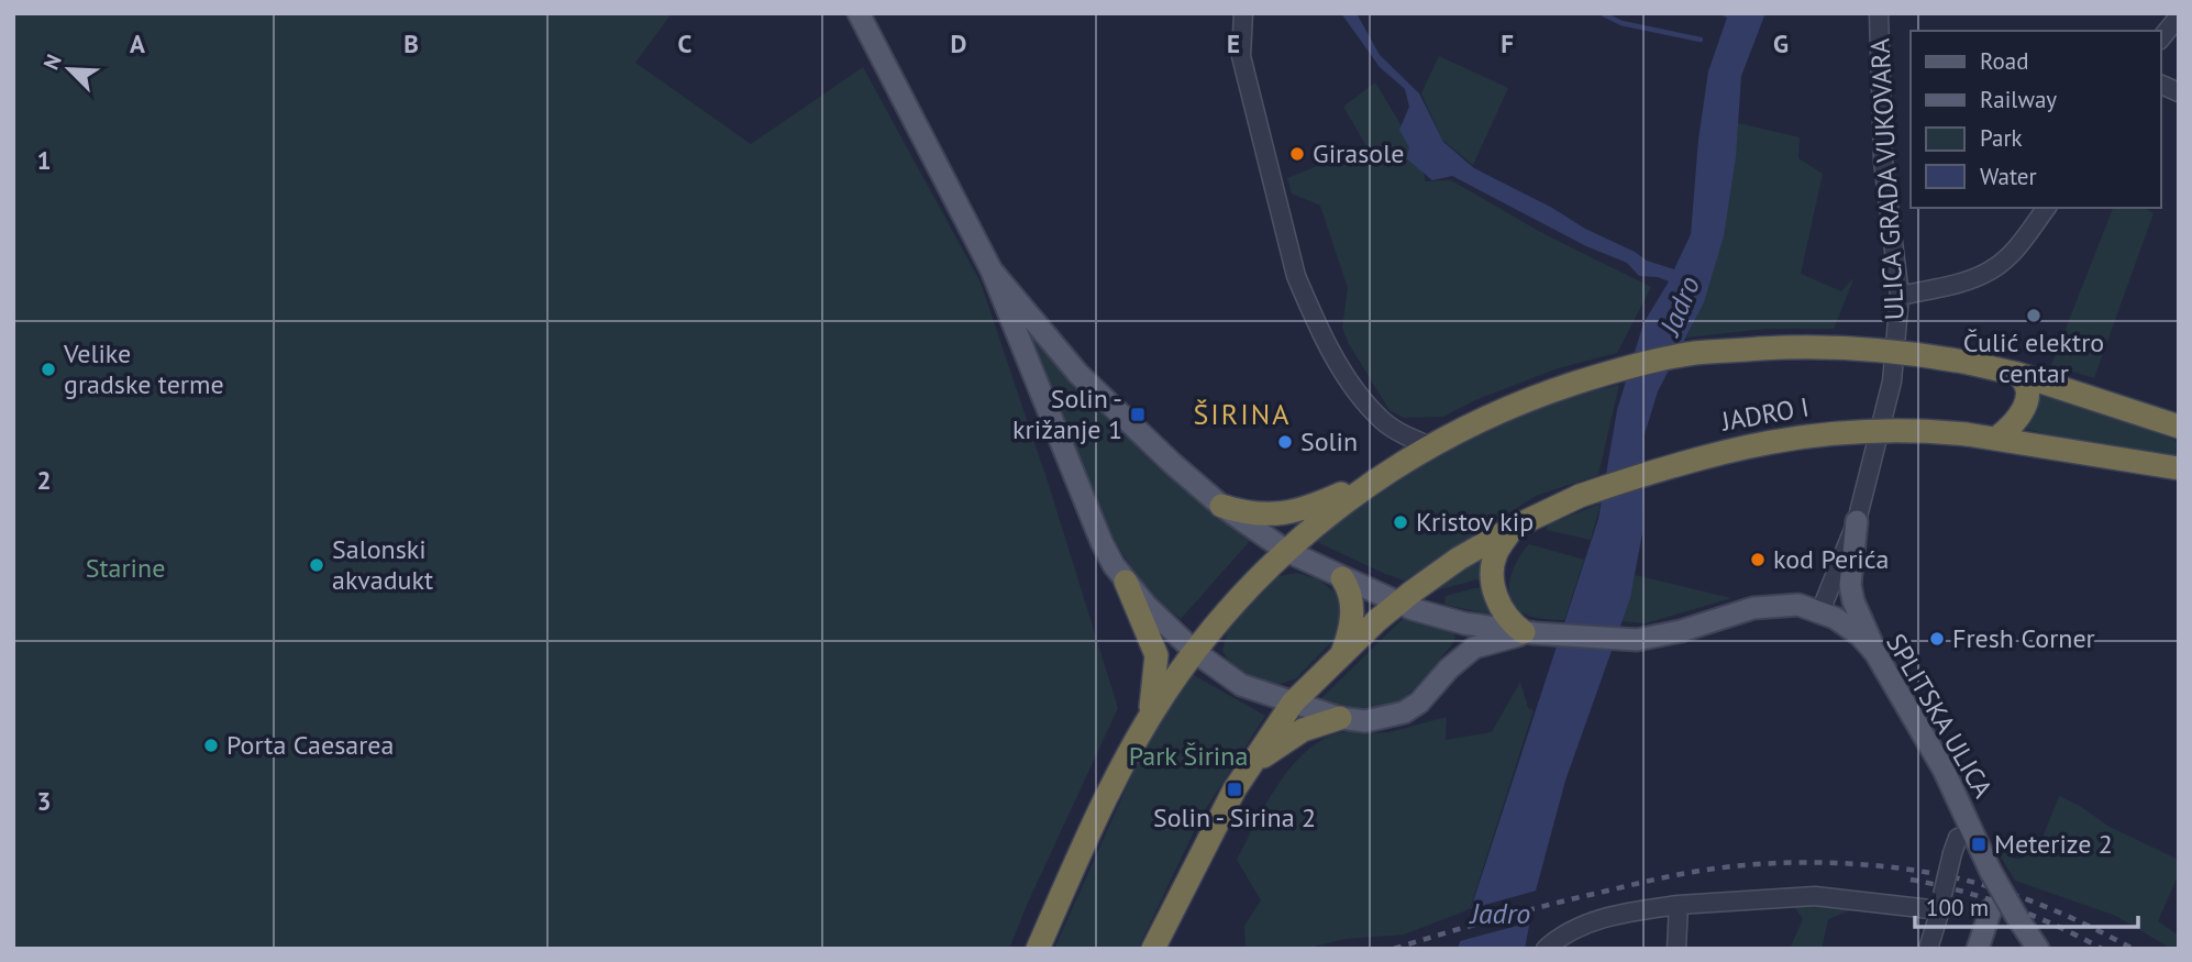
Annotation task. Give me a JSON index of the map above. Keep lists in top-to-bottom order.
{
  "streets": {
    "highway": ["JADRO I"],
    "main road": ["SPLITSKA ULICA"],
    "street": ["ULICA GRADA VUKOVARA"]
  },
  "crossings": [
    ["ULICA GRADA VUKOVARA", "SPLITSKA ULICA"]
  ],
  "districts": ["ŠIRINA"],
  "water": ["Jadro"],
  "parks": ["Starine", "Park Širina"],
  "places": {
    "other": [
      "Girasole",
      "Čulić elektro centar",
      "Velike gradske terme",
      "Solin",
      "Kristov kip",
      "kod Perića",
      "Salonski akvadukt",
      "Fresh Corner",
      "Porta Caesarea"
    ],
    "transit": ["Solin - križanje 1", "Solin - Sirina 2", "Meterize 2"]
  },
  "legend": [
    "Road",
    "Railway",
    "Park",
    "Water"
  ],
  "scale_bar": "100 m",
  "north": "top left",
  "grid": {
    "columns": [
      "A",
      "B",
      "C",
      "D",
      "E",
      "F",
      "G"
    ],
    "rows": ["1", "2", "3"]
  }
}
